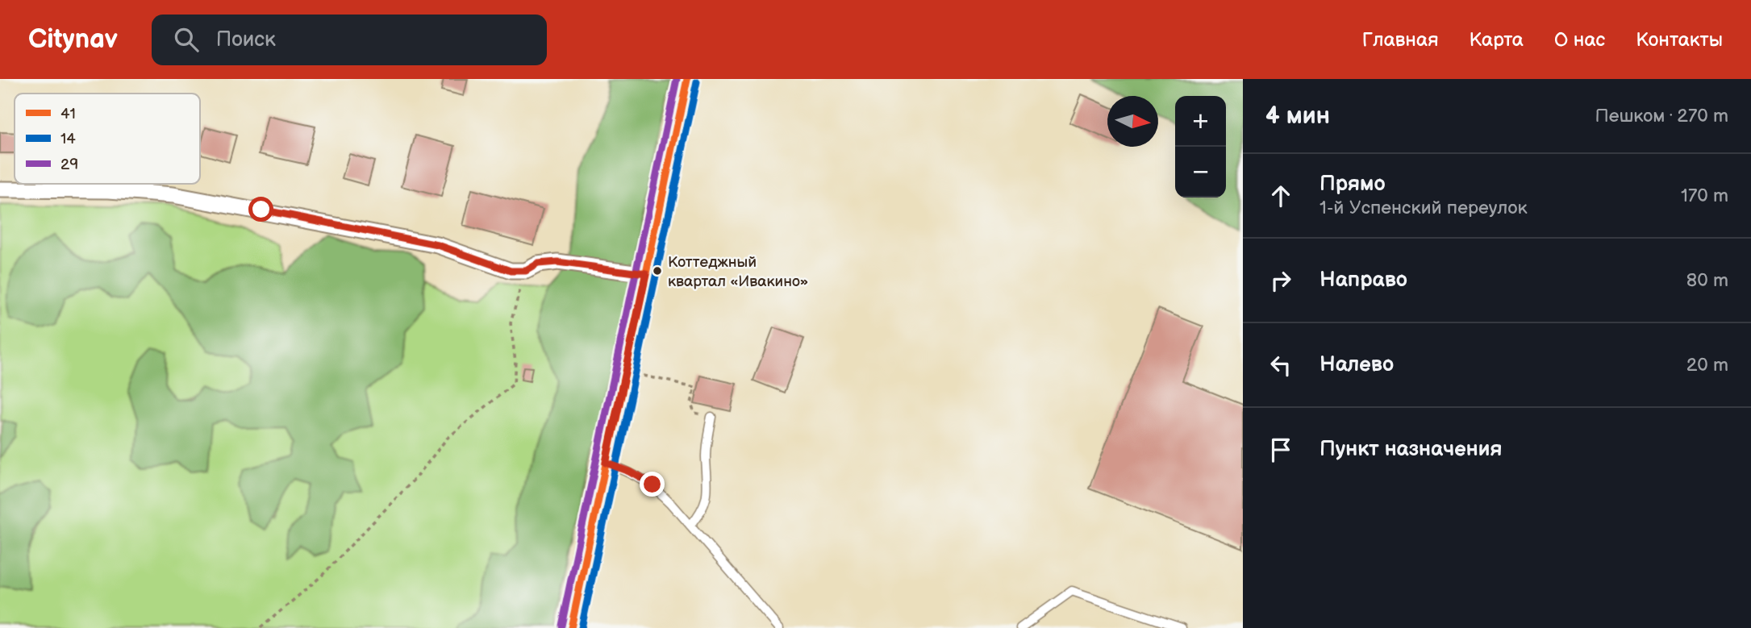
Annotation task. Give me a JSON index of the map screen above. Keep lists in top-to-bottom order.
{
  "places": ["Коттеджный квартал «Ивакино»"],
  "lines": ["transit line 41", "transit line 29", "transit line 14"],
  "legend": ["41", "14", "29"],
  "north": "right",
  "page": {
    "header": "Citynav",
    "search": "Поиск",
    "nav": [
      "Главная",
      "Карта",
      "О нас",
      "Контакты"
    ],
    "heading": ["4 мин", "Пешком · 270 m"],
    "map_buttons": ["+", "−"],
    "list": [
      ["Прямо", "1-й Успенский переулок", "170 m"],
      ["Направо", "80 m"],
      ["Налево", "20 m"],
      "Пункт назначения"
    ]
  }
}
